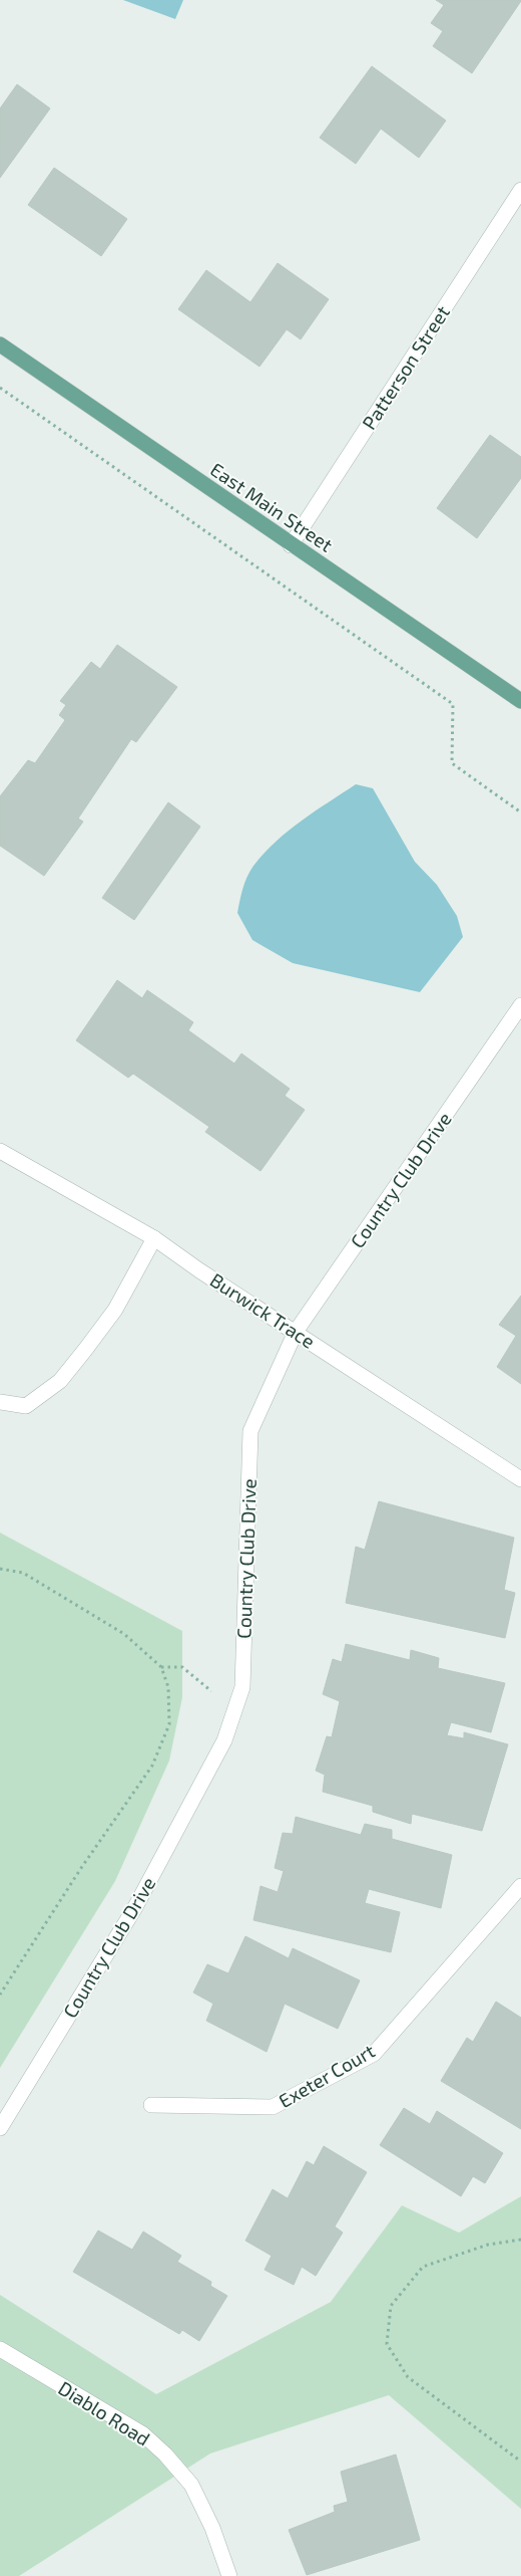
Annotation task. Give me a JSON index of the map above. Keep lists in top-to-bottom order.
{
  "streets": {
    "main road": ["East Main Street"],
    "street": [
      "Patterson Street",
      "Country Club Drive",
      "Burwick Trace",
      "Exeter Court",
      "Diablo Road"
    ]
  },
  "crossings": [
    ["Patterson Street", "East Main Street"],
    ["Country Club Drive", "Burwick Trace"]
  ]
}
